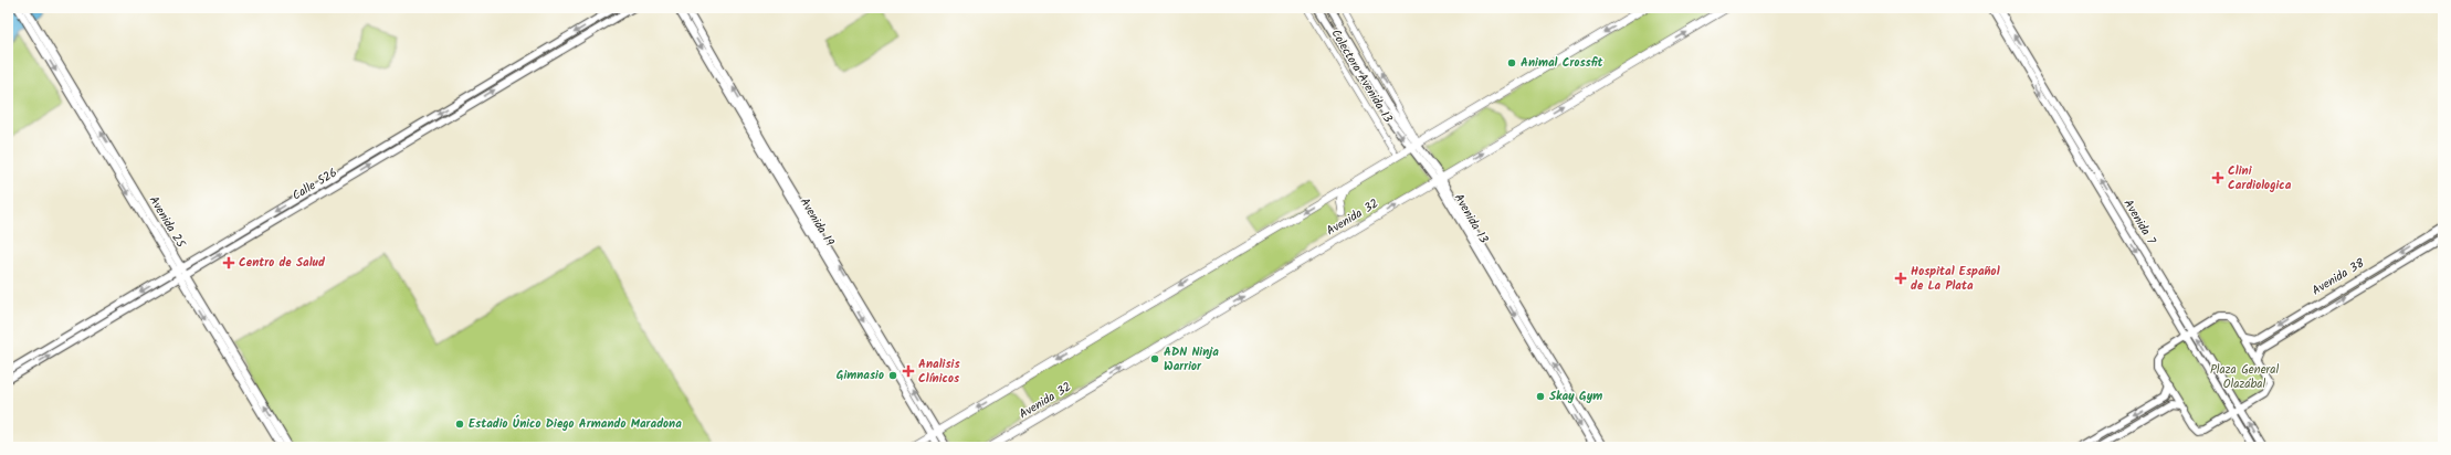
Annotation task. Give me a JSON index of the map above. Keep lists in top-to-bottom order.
{
  "streets": {
    "highway": ["Avenida 32"],
    "main road": [
      "Calle 526",
      "Avenida 13",
      "Avenida 25",
      "Avenida 19",
      "Avenida 7",
      "Avenida 38"
    ],
    "street": ["Colectora Avenida 13"]
  },
  "crossings": [
    ["Colectora Avenida 13", "Avenida 13"],
    ["Calle 526", "Avenida 25"],
    ["Avenida 32", "Avenida 13"]
  ],
  "parks": ["Plaza General Olazábal"],
  "places": {
    "other": [
      "Animal Crossfit",
      "ADN Ninja Warrior",
      "Gimnasio",
      "Skay Gym",
      "Estadio Único Diego Armando Maradona"
    ],
    "health": [
      "Clini Cardiologica",
      "Centro de Salud",
      "Hospital Español de La Plata",
      "Analisis Clínicos"
    ]
  }
}
